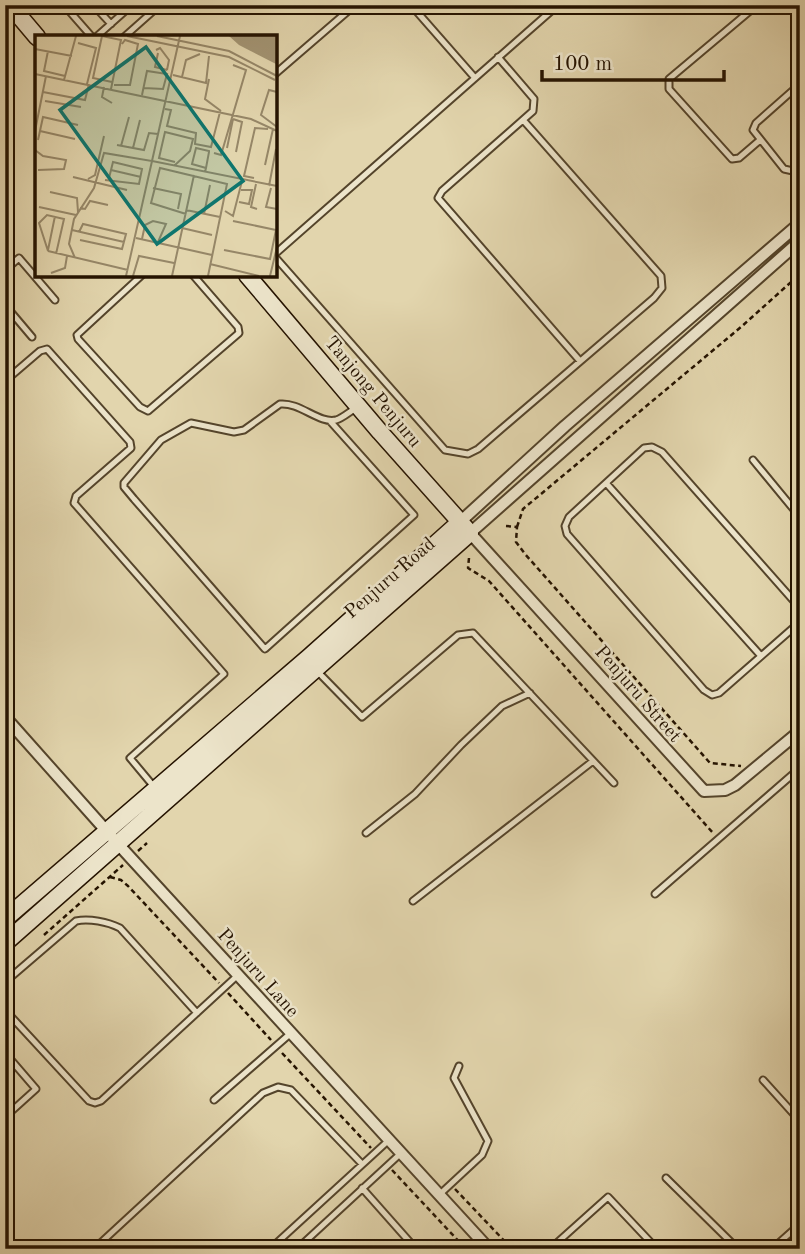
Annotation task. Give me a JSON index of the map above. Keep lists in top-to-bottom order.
{
  "streets": {
    "main road": ["Tanjong Penjuru", "Penjuru Road"],
    "street": ["Penjuru Street", "Penjuru Lane"]
  },
  "crossings": [
    ["Tanjong Penjuru", "Penjuru Road"],
    ["Tanjong Penjuru", "Penjuru Street"],
    ["Penjuru Road", "Penjuru Street"],
    ["Penjuru Road", "Penjuru Lane"]
  ],
  "scale_bar": "100 m"
}
